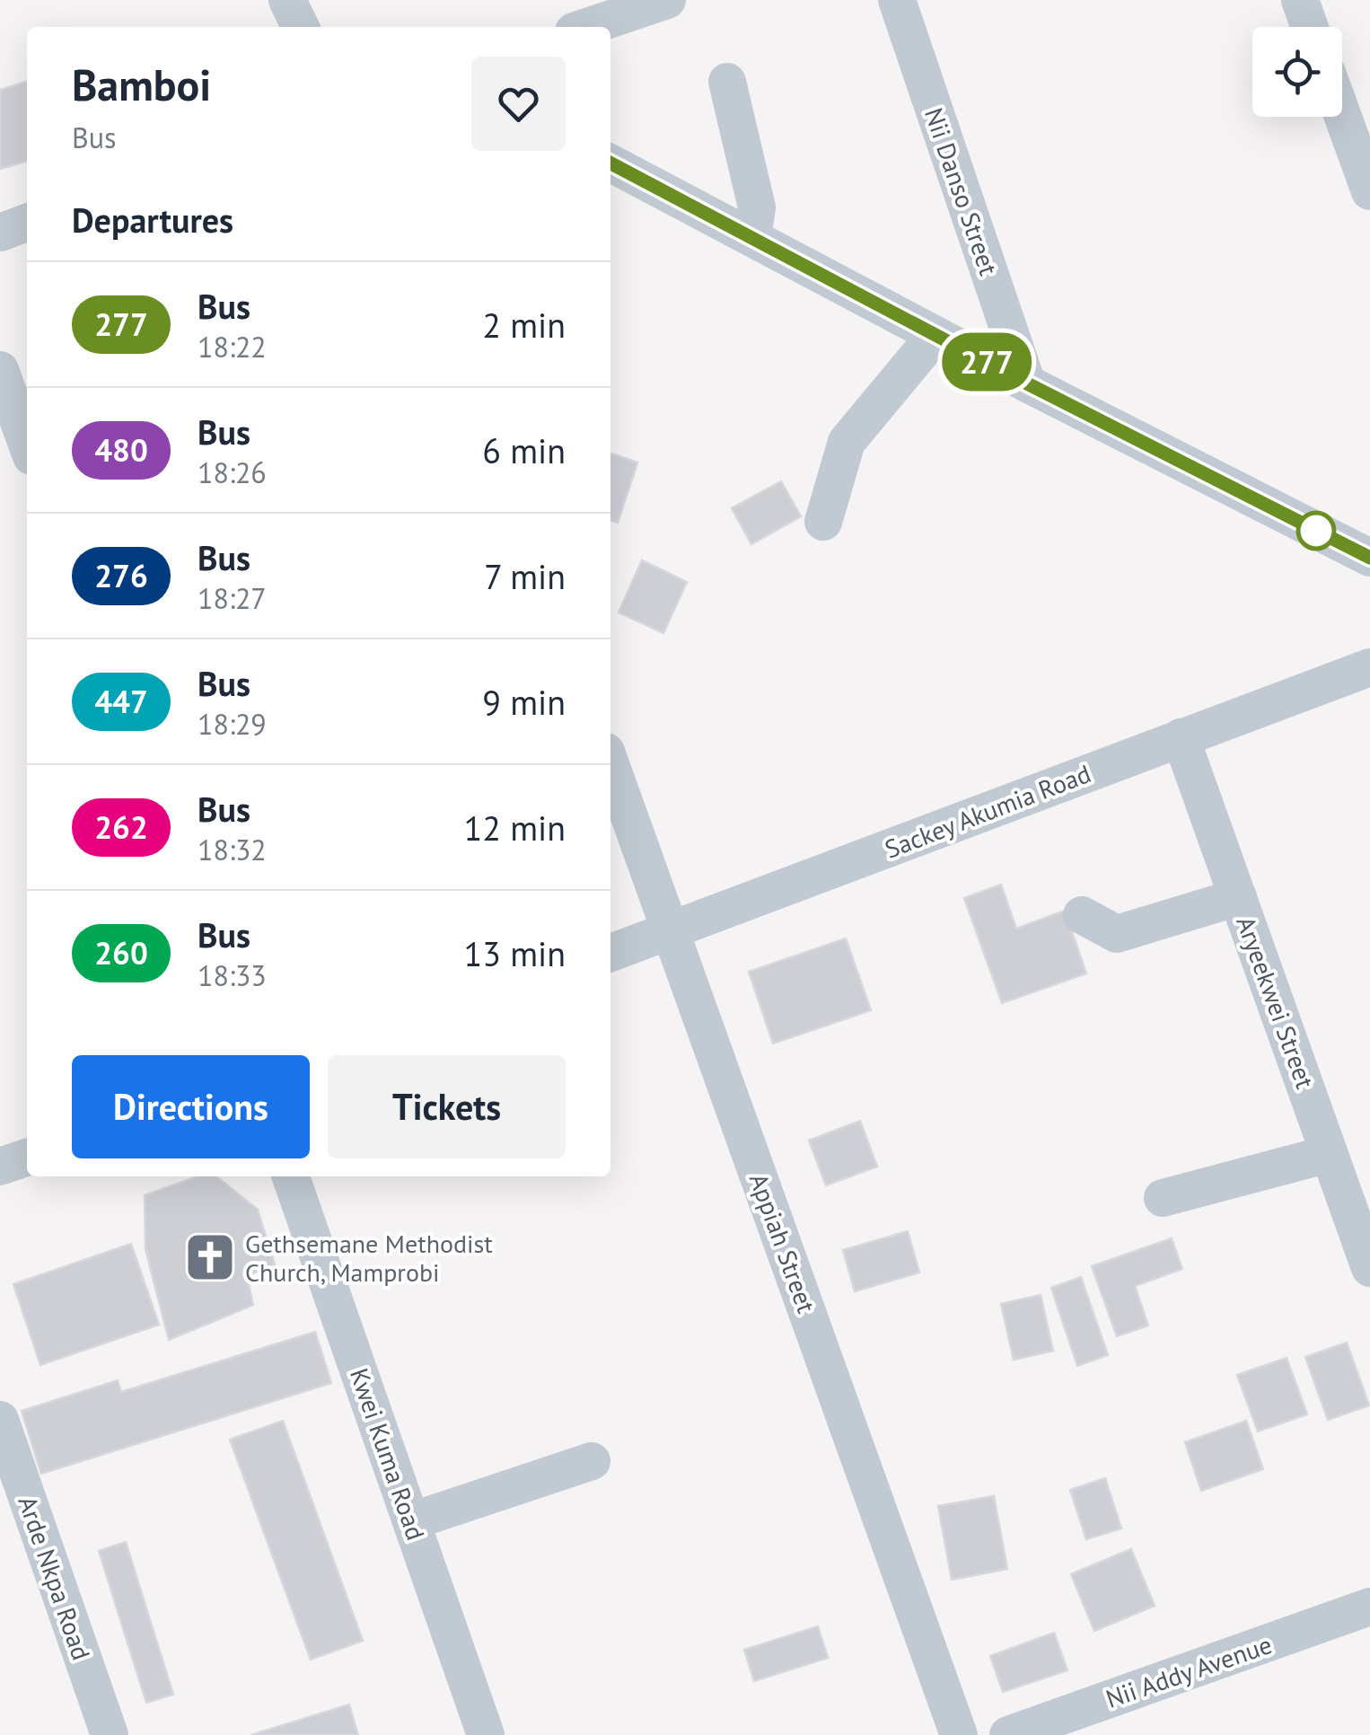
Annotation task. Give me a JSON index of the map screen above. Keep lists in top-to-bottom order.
{
  "streets": {
    "street": [
      "Nii Danso Street",
      "Sackey Akumia Road",
      "Aryeekwei Street",
      "Appiah Street",
      "Kwei Kuma Road",
      "Arde Nkpa Road",
      "Nii Addy Avenue"
    ]
  },
  "crossings": [
    ["Sackey Akumia Road", "Aryeekwei Street"],
    ["Sackey Akumia Road", "Appiah Street"]
  ],
  "places": {
    "church": ["Gethsemane Methodist Church, Mamprobi"]
  },
  "lines": ["bus line 277"],
  "page": {
    "on_map": "277",
    "heading": [
      ["Bamboi", "Bus"],
      "Departures"
    ],
    "list": [
      {
        "mark": "277",
        "name": "Bus",
        "note": "18:22",
        "value": "2 min"
      },
      {
        "mark": "480",
        "name": "Bus",
        "note": "18:26",
        "value": "6 min"
      },
      {
        "mark": "276",
        "name": "Bus",
        "note": "18:27",
        "value": "7 min"
      },
      {
        "mark": "447",
        "name": "Bus",
        "note": "18:29",
        "value": "9 min"
      },
      {
        "mark": "262",
        "name": "Bus",
        "note": "18:32",
        "value": "12 min"
      },
      {
        "mark": "260",
        "name": "Bus",
        "note": "18:33",
        "value": "13 min"
      }
    ],
    "buttons": ["Directions", "Tickets"]
  }
}
